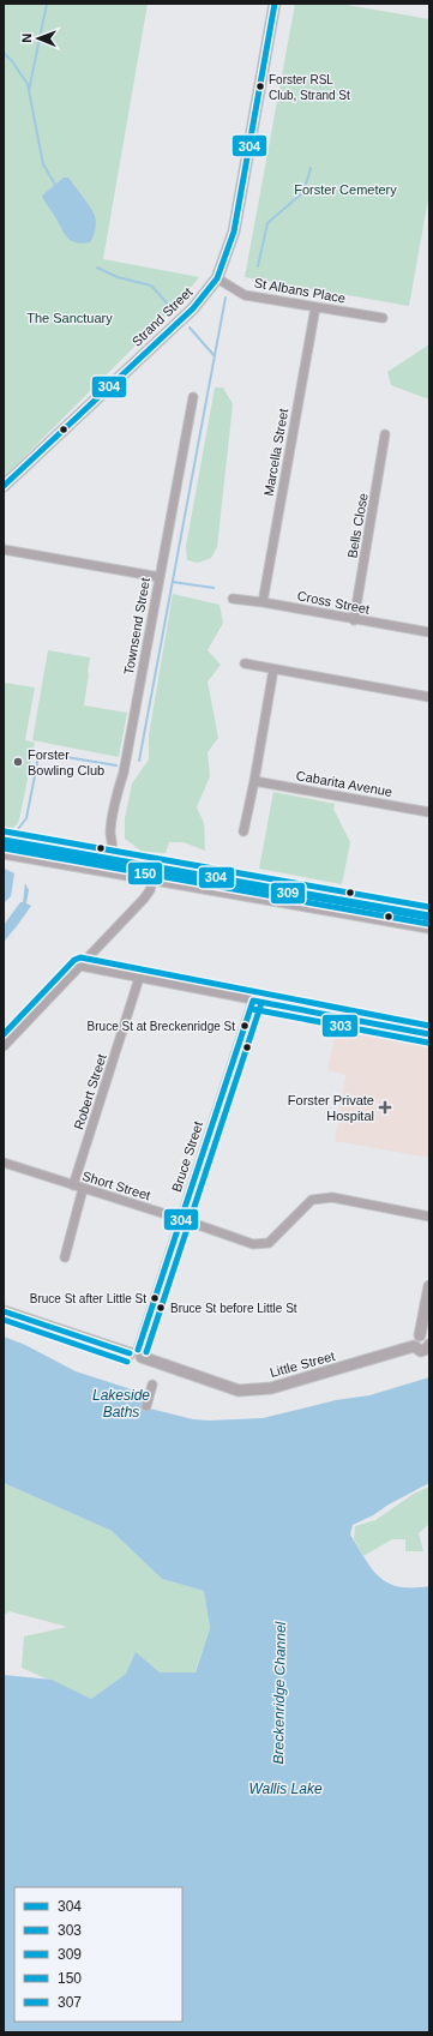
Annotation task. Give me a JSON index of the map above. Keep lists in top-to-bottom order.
{
  "streets": {
    "street": [
      "St Albans Place",
      "Strand Street",
      "Marcella Street",
      "Bells Close",
      "Cross Street",
      "Townsend Street",
      "Cabarita Avenue",
      "Robert Street",
      "Bruce Street",
      "Short Street",
      "Little Street"
    ]
  },
  "crossings": [
    ["St Albans Place", "Strand Street"],
    ["St Albans Place", "Marcella Street"],
    ["Marcella Street", "Cross Street"],
    ["Bells Close", "Cross Street"],
    ["Robert Street", "Short Street"],
    ["Bruce Street", "Short Street"],
    ["Bruce Street", "Little Street"]
  ],
  "water": ["Lakeside Baths", "Breckenridge Channel", "Wallis Lake"],
  "parks": ["Forster Cemetery", "The Sanctuary"],
  "places": {
    "other": [
      "Forster RSL Club, Strand St",
      "Forster Bowling Club",
      "Bruce St at Breckenridge St",
      "Bruce St after Little St",
      "Bruce St before Little St"
    ],
    "health": ["Forster Private Hospital"]
  },
  "lines": [
    "transit line 304",
    "transit line 307",
    "transit line 309",
    "transit line 150",
    "transit line 303"
  ],
  "legend": [
    "304",
    "303",
    "309",
    "150",
    "307"
  ],
  "north": "left"
}
